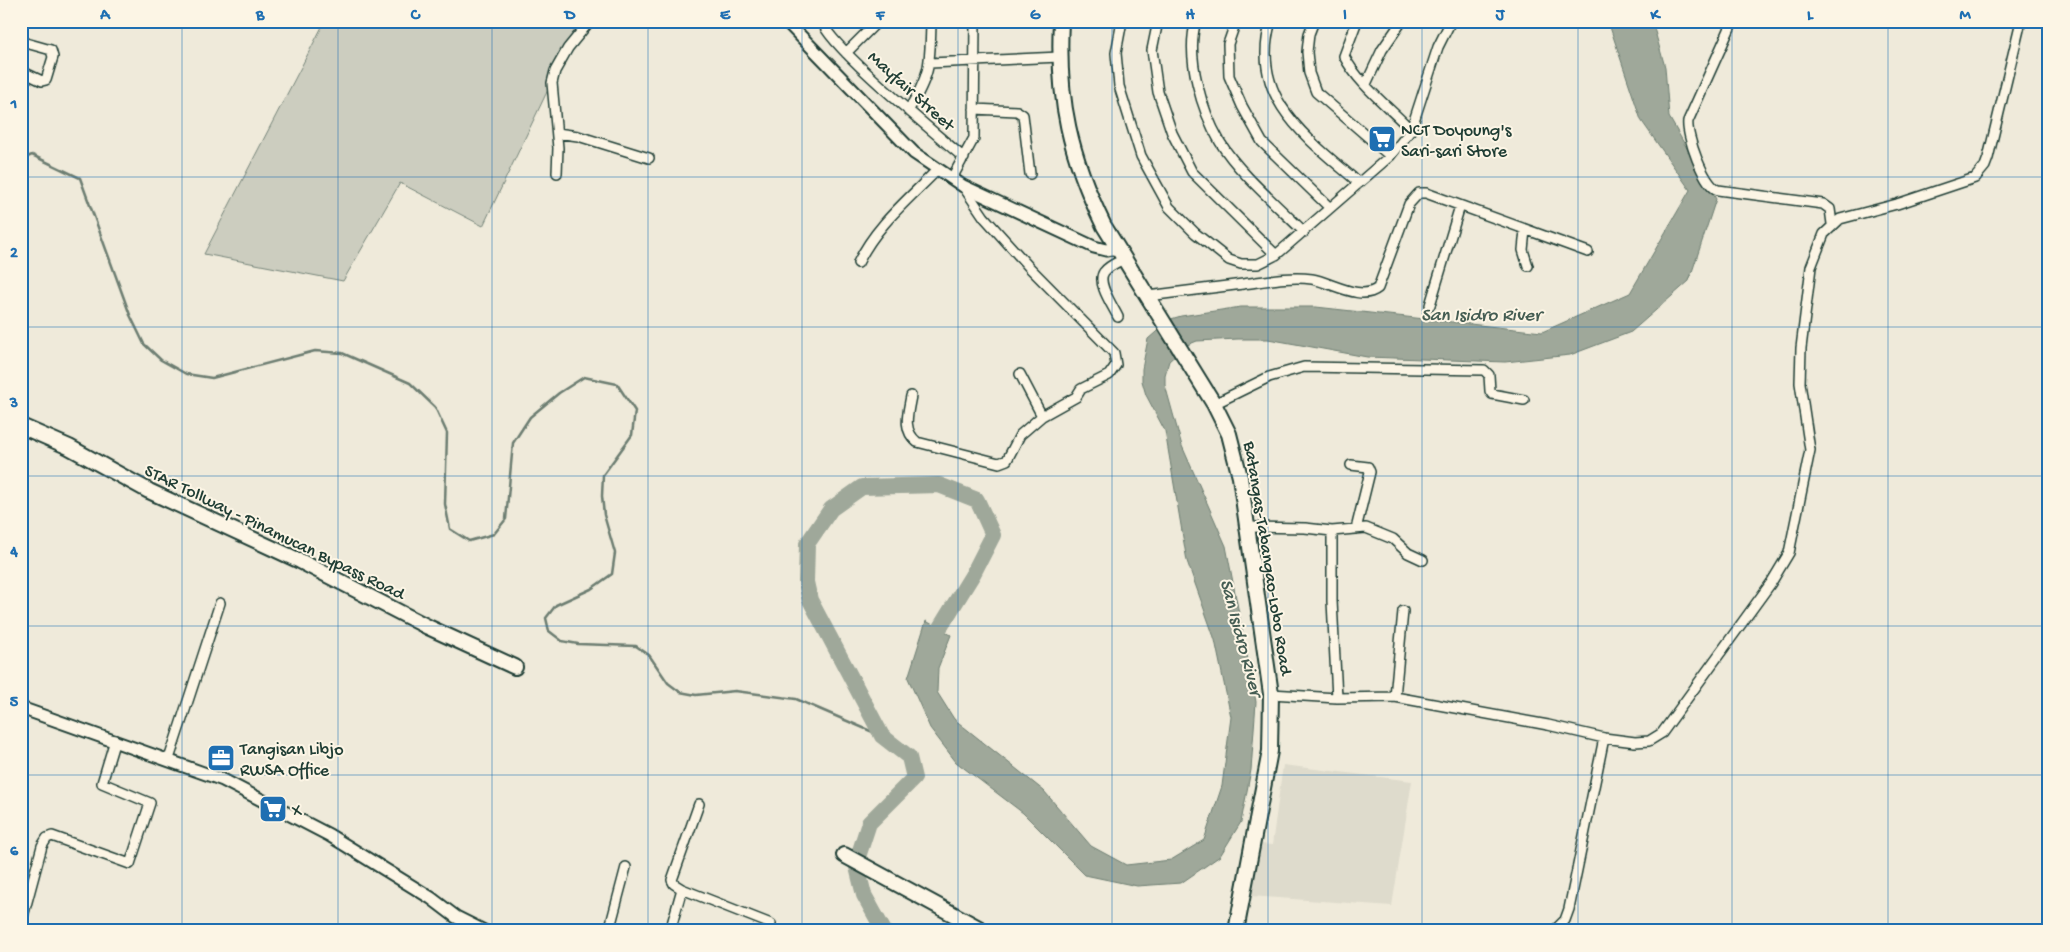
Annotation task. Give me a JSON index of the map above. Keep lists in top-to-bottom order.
{
  "streets": {
    "main road": ["STAR Tollway - Pinamucan Bypass Road", "Batangas-Tabangao-Lobo Road"],
    "street": ["Mayfair Street"]
  },
  "water": ["San Isidro River"],
  "places": {
    "supermarket": ["NCT Doyoung's Sari-sari Store", "X"],
    "office": ["Tangisan Libjo RWSA Office"]
  },
  "grid": {
    "columns": [
      "A",
      "B",
      "C",
      "D",
      "E",
      "F",
      "G",
      "H",
      "I",
      "J",
      "K",
      "L",
      "M"
    ],
    "rows": [
      "1",
      "2",
      "3",
      "4",
      "5",
      "6"
    ]
  }
}
